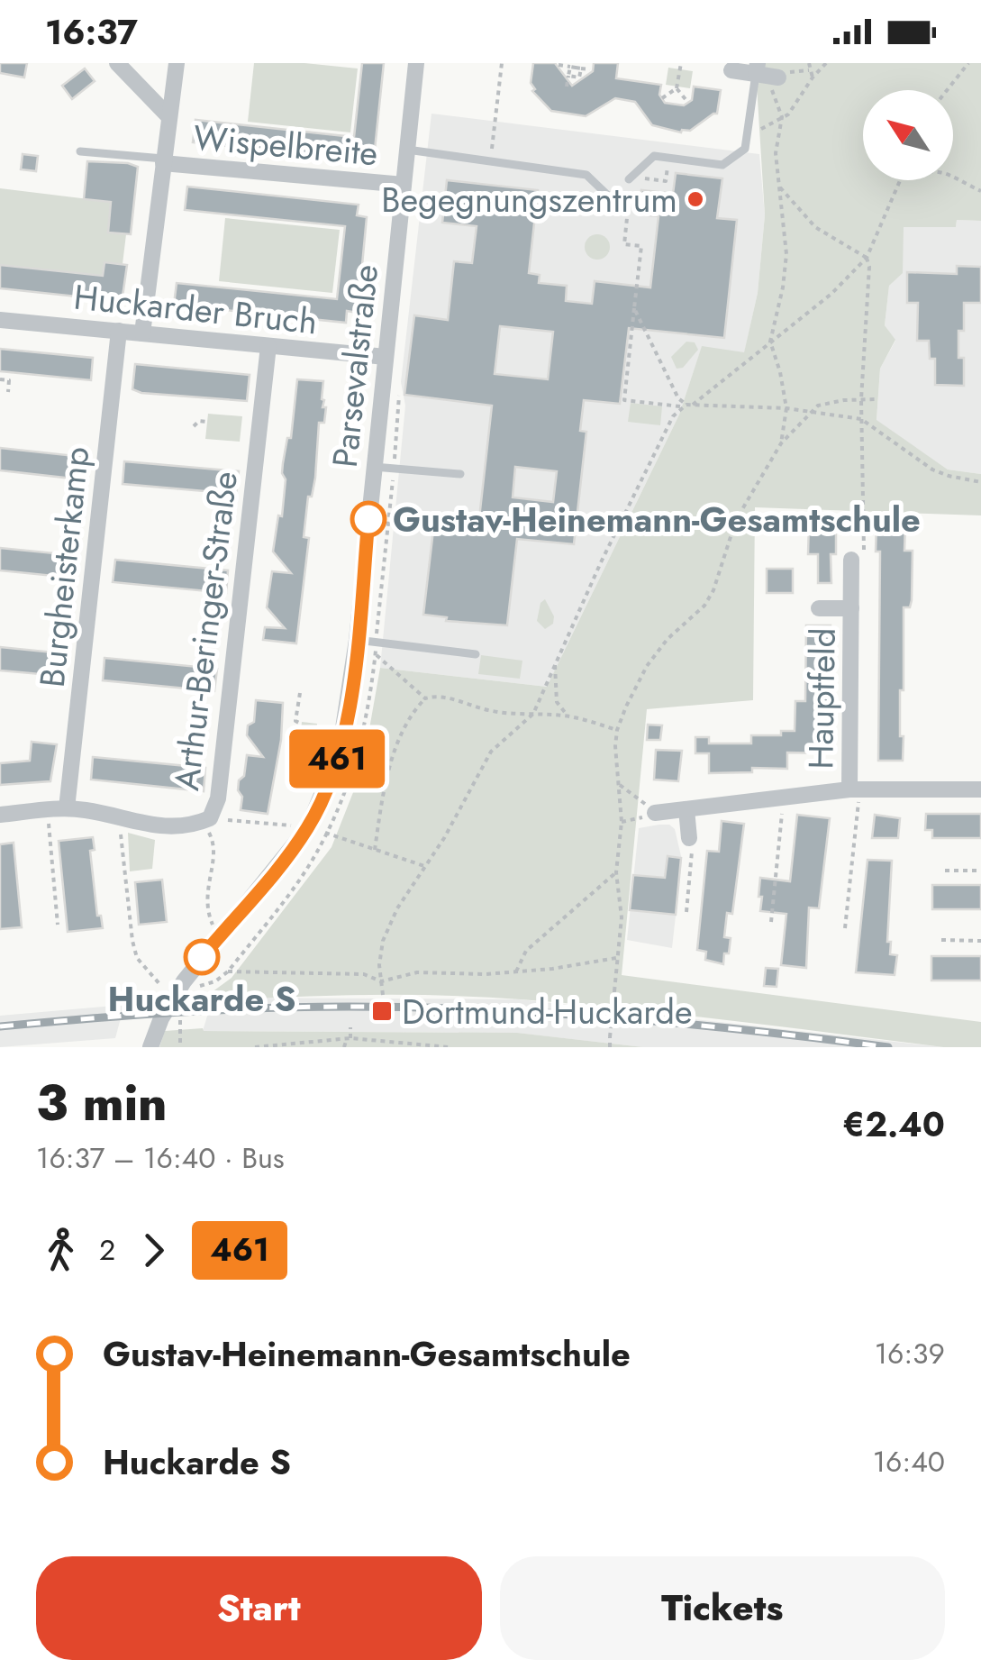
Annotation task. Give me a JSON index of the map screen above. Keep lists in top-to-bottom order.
{
  "streets": {
    "street": [
      "Wispelbreite",
      "Huckarder Bruch",
      "Parsevalstraße",
      "Burgheisterkamp",
      "Arthur-Beringer-Straße",
      "Hauptfeld"
    ]
  },
  "crossings": [
    ["Wispelbreite", "Parsevalstraße"],
    ["Huckarder Bruch", "Parsevalstraße"],
    ["Huckarder Bruch", "Burgheisterkamp"],
    ["Huckarder Bruch", "Arthur-Beringer-Straße"],
    ["Burgheisterkamp", "Arthur-Beringer-Straße"]
  ],
  "places": {
    "other": ["Begegnungszentrum", "Gustav-Heinemann-Gesamtschule", "Huckarde S"],
    "transit": ["Dortmund-Huckarde"]
  },
  "lines": ["bus line 461"],
  "north": "top left",
  "page": {
    "status": "16:37",
    "on_map": "461",
    "heading": ["3 min", "16:37 – 16:40 · Bus", "€2.40"],
    "legs": ["2", "461"],
    "list": [
      {
        "name": "Gustav-Heinemann-Gesamtschule",
        "value": "16:39"
      },
      {
        "name": "Huckarde S",
        "value": "16:40"
      }
    ],
    "buttons": ["Start", "Tickets"]
  }
}
